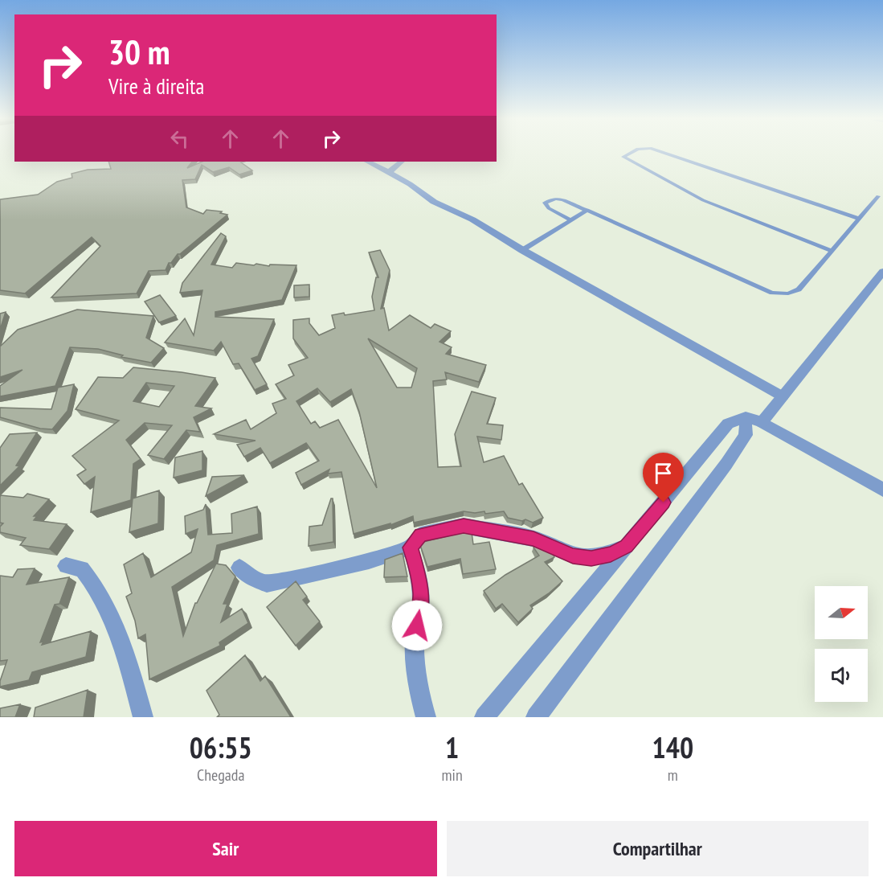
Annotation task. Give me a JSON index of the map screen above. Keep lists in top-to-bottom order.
{
  "north": "right",
  "page": {
    "turn": ["30 m", "Vire à direita"],
    "eta": [
      "06:55",
      "Chegada",
      "1",
      "min",
      "140",
      "m"
    ],
    "buttons": ["Sair", "Compartilhar"]
  }
}
